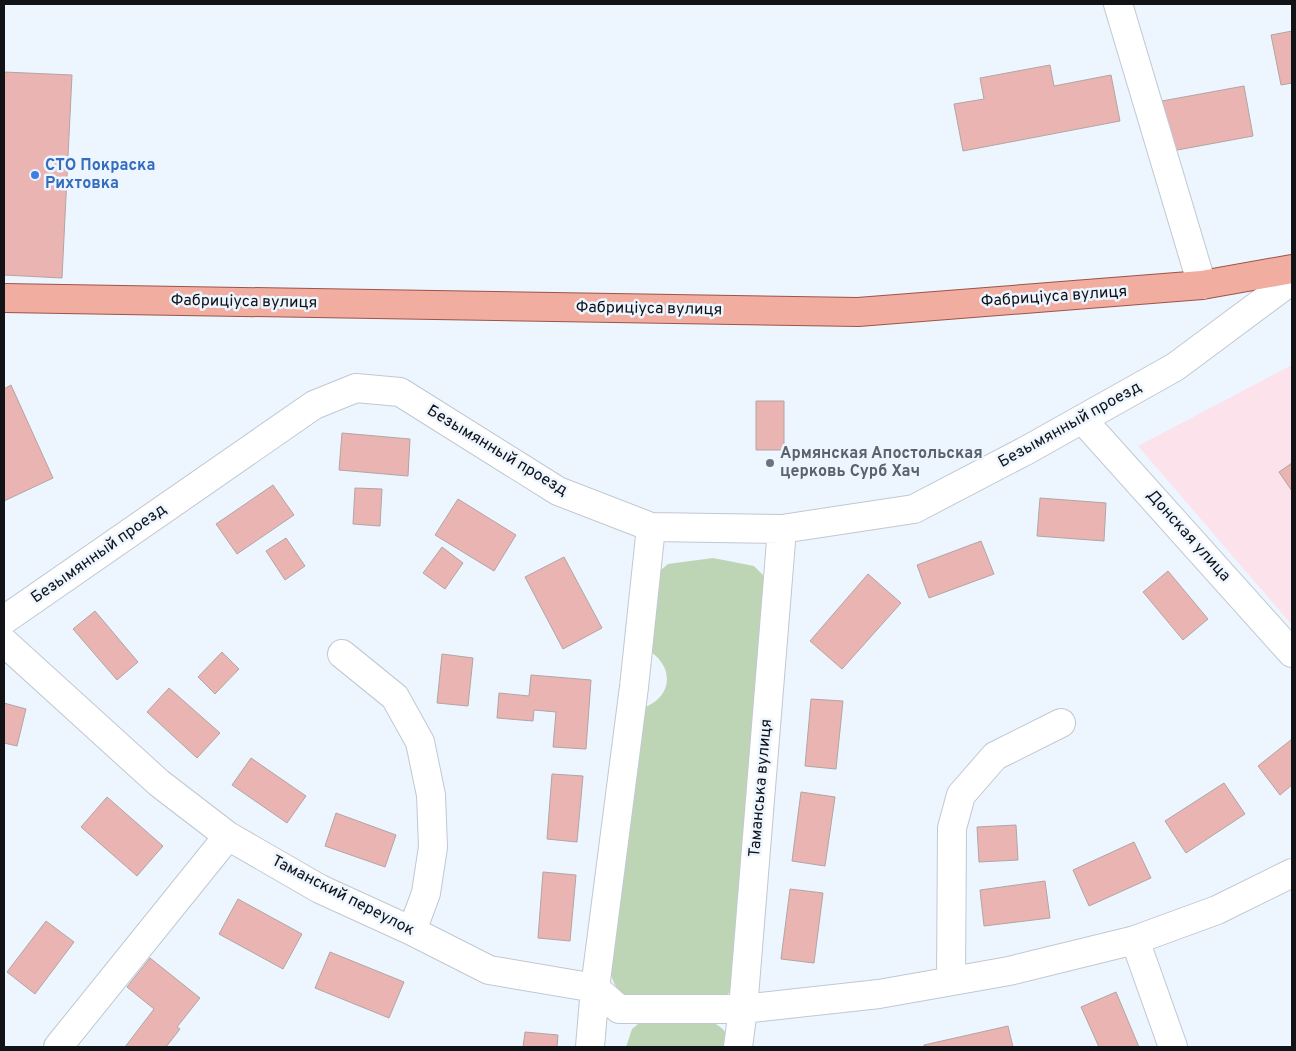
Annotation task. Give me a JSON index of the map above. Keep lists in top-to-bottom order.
{
  "streets": {
    "main road": ["Фабриціуса вулиця"],
    "street": [
      "Безымянный проезд",
      "Донская улица",
      "Таманська вулиця",
      "Таманский переулок"
    ]
  },
  "crossings": [
    ["Безымянный проезд", "Донская улица"],
    ["Безымянный проезд", "Таманська вулиця"]
  ],
  "places": ["СТО Покраска Рихтовка", "Армянская Апостольская церковь Сурб Хач"]
}
